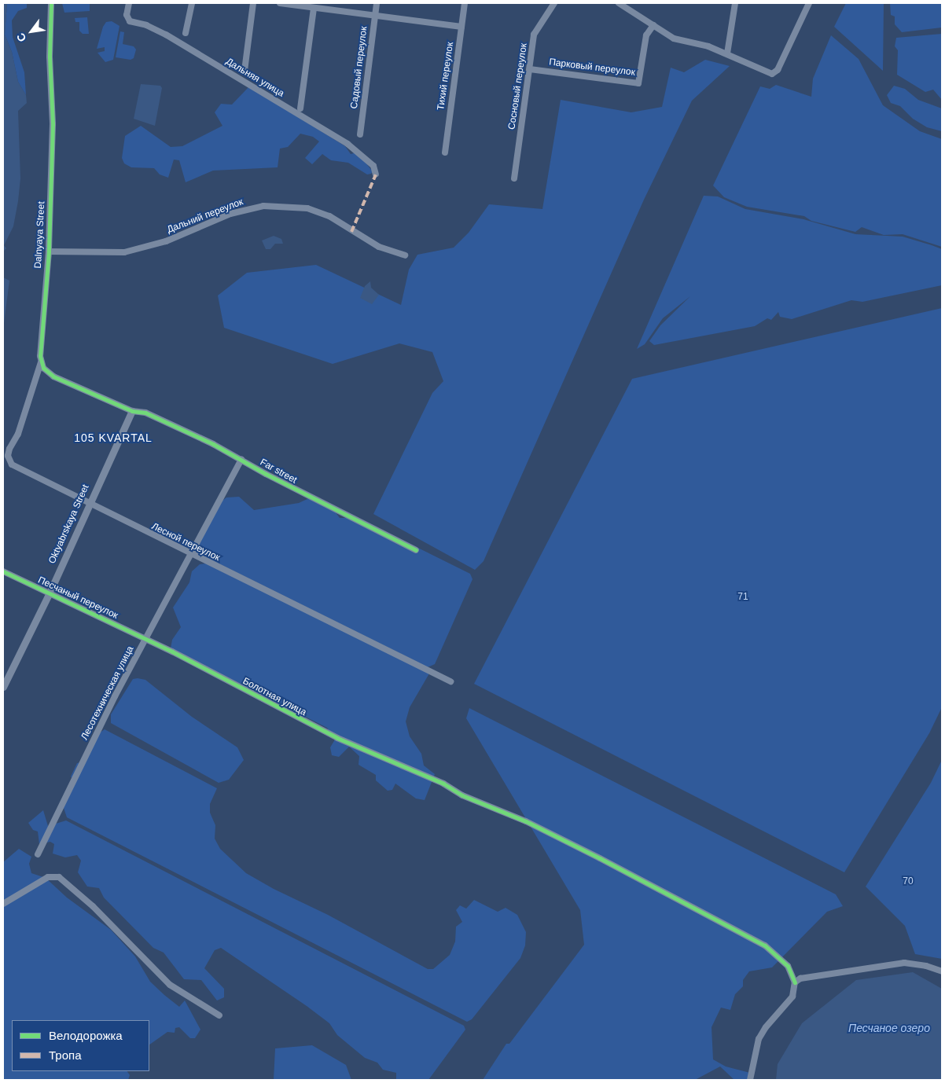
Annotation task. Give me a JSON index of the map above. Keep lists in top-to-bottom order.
{
  "streets": {
    "street": [
      "Садовый переулок",
      "Парковый переулок",
      "Тихий переулок",
      "Дальняя улица",
      "Сосновый переулок",
      "Дальний переулок",
      "Dalnyaya Street",
      "Far street",
      "Oktyabrskaya Street",
      "Лесной переулок",
      "Песчаный переулок",
      "Лесотехническая улица",
      "Болотная улица"
    ]
  },
  "crossings": [
    ["Парковый переулок", "Сосновый переулок"],
    ["Дальний переулок", "Dalnyaya Street"],
    ["Dalnyaya Street", "Лесной переулок"],
    ["Far street", "Oktyabrskaya Street"],
    ["Far street", "Лесотехническая улица"],
    ["Oktyabrskaya Street", "Лесной переулок"],
    ["Oktyabrskaya Street", "Песчаный переулок"],
    ["Лесной переулок", "Лесотехническая улица"],
    ["Песчаный переулок", "Лесотехническая улица"],
    ["Песчаный переулок", "Болотная улица"],
    ["Лесотехническая улица", "Болотная улица"]
  ],
  "districts": ["105 KVARTAL"],
  "water": ["Песчаное озеро"],
  "parks": ["71", "70"],
  "legend": ["Велодорожка", "Тропа"],
  "north": "bottom left"
}
